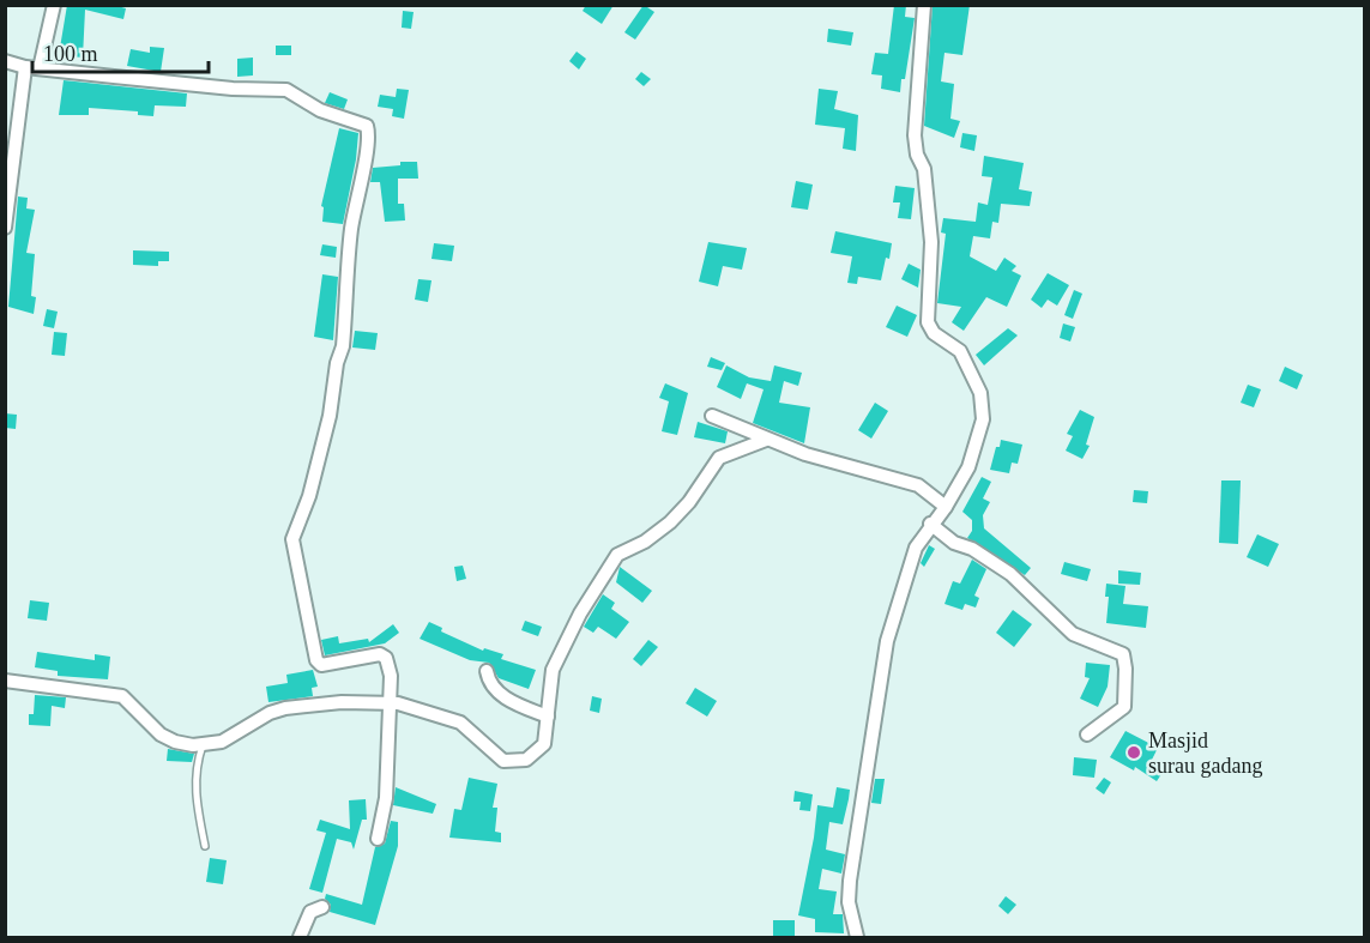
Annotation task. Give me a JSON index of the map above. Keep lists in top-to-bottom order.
{
  "places": ["Masjid surau gadang"],
  "scale_bar": "100 m"
}
